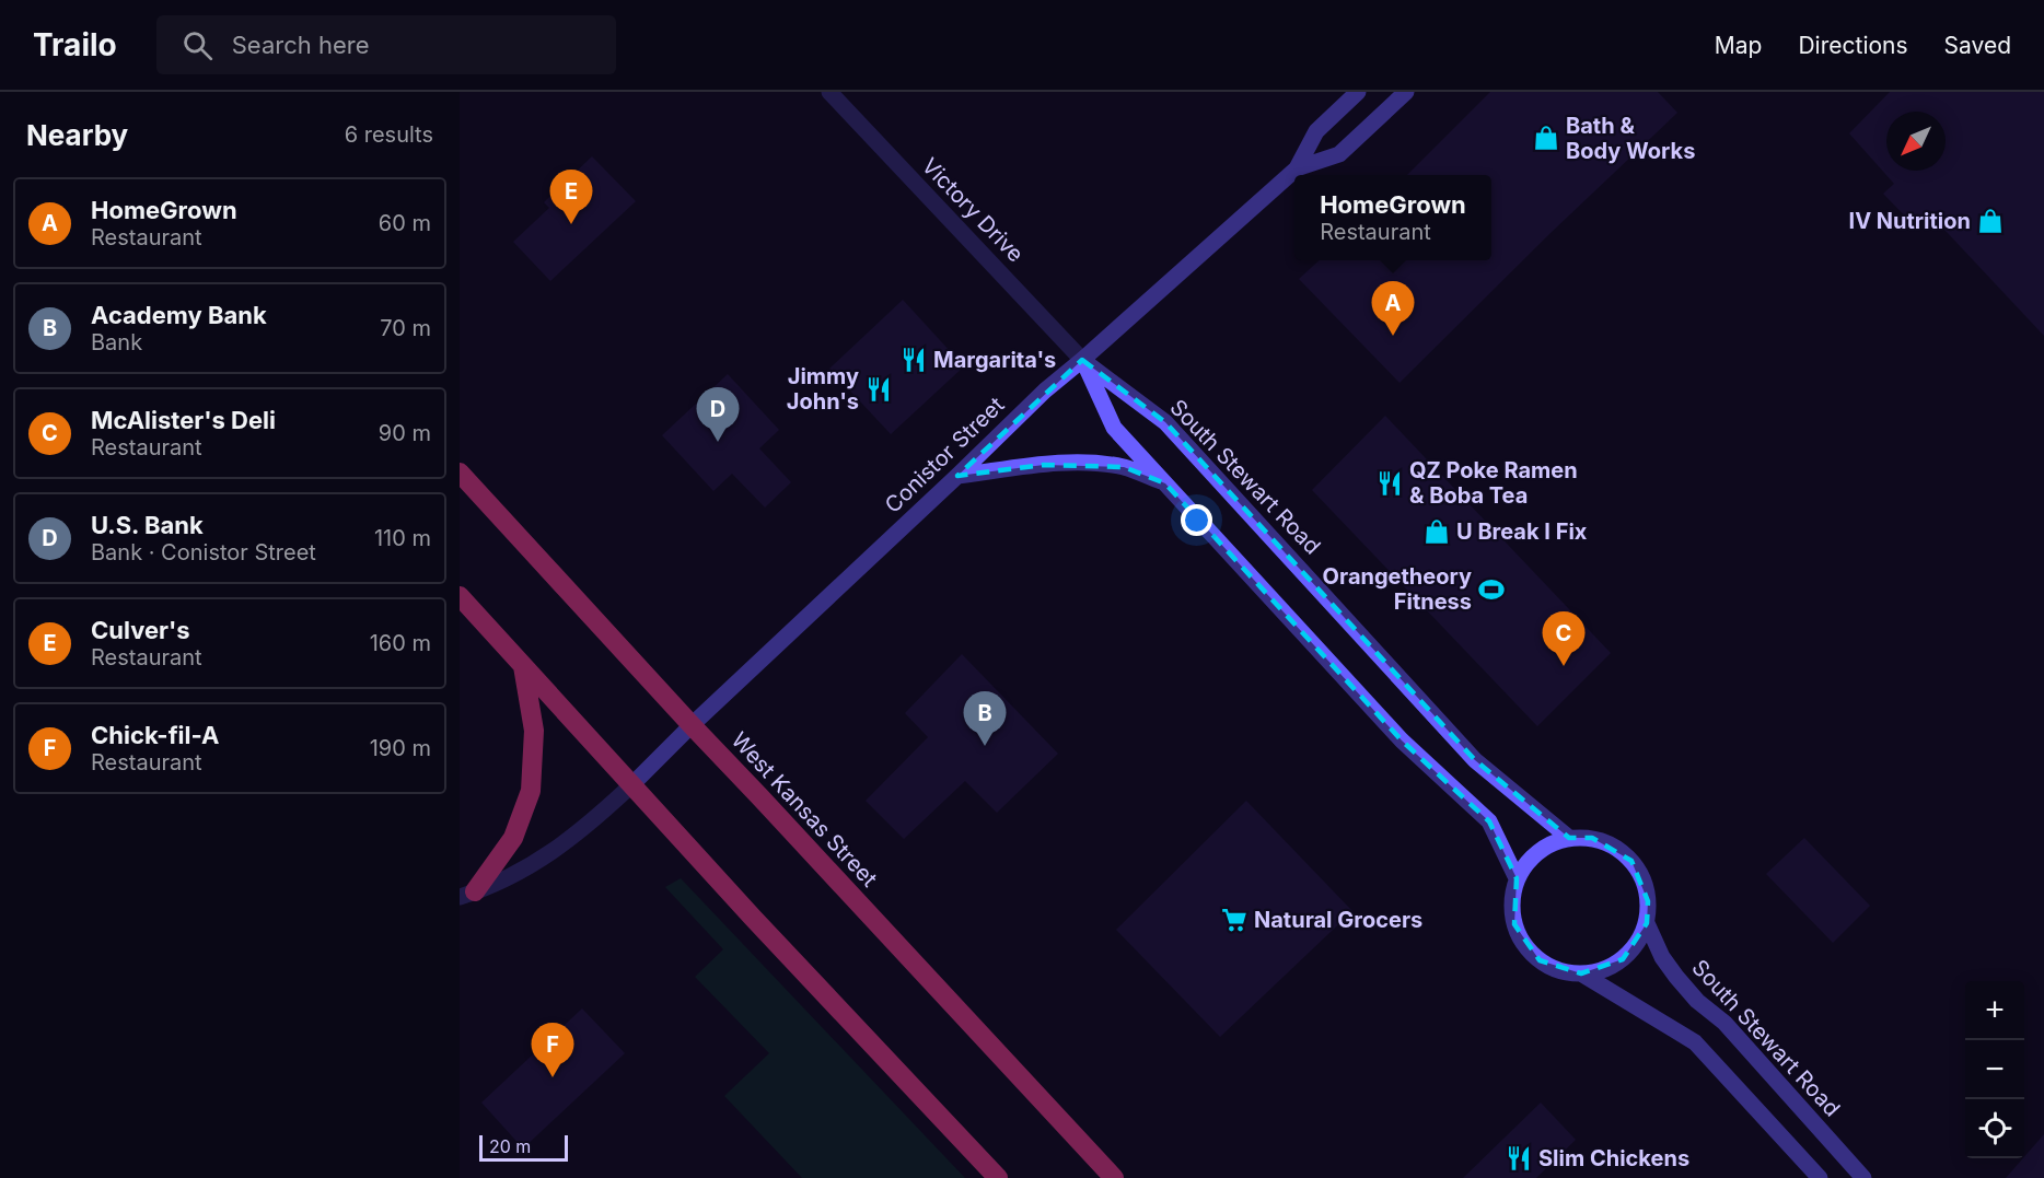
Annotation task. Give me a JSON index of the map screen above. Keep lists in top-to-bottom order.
{
  "streets": {
    "highway": ["West Kansas Street"],
    "street": ["Victory Drive", "Conistor Street", "South Stewart Road"]
  },
  "crossings": [
    ["Victory Drive", "Conistor Street"],
    ["Victory Drive", "South Stewart Road"],
    ["Conistor Street", "South Stewart Road"],
    ["Conistor Street", "West Kansas Street"]
  ],
  "places": {
    "shop": ["Bath & Body Works", "IV Nutrition", "U Break I Fix"],
    "restaurant": [
      "Margarita's",
      "Jimmy John's",
      "QZ Poke Ramen & Boba Tea",
      "Slim Chickens"
    ],
    "sports": ["Orangetheory Fitness"],
    "supermarket": ["Natural Grocers"]
  },
  "scale_bar": "20 m",
  "north": "bottom left",
  "page": {
    "header": "Trailo",
    "search": "Search here",
    "nav": ["Map", "Directions", "Saved"],
    "heading": ["Nearby", "6 results"],
    "pins": [
      "E",
      "A",
      "D",
      "C",
      "B",
      "F"
    ],
    "popup": ["HomeGrown", "Restaurant"],
    "list": [
      {
        "mark": "A",
        "name": "HomeGrown",
        "note": "Restaurant",
        "value": "60 m"
      },
      {
        "mark": "B",
        "name": "Academy Bank",
        "note": "Bank",
        "value": "70 m"
      },
      {
        "mark": "C",
        "name": "McAlister's Deli",
        "note": "Restaurant",
        "value": "90 m"
      },
      {
        "mark": "D",
        "name": "U.S. Bank",
        "note": "Bank · Conistor Street",
        "value": "110 m"
      },
      {
        "mark": "E",
        "name": "Culver's",
        "note": "Restaurant",
        "value": "160 m"
      },
      {
        "mark": "F",
        "name": "Chick-fil-A",
        "note": "Restaurant",
        "value": "190 m"
      }
    ],
    "map_buttons": ["+", "−"],
    "scale": "20 m"
  }
}
